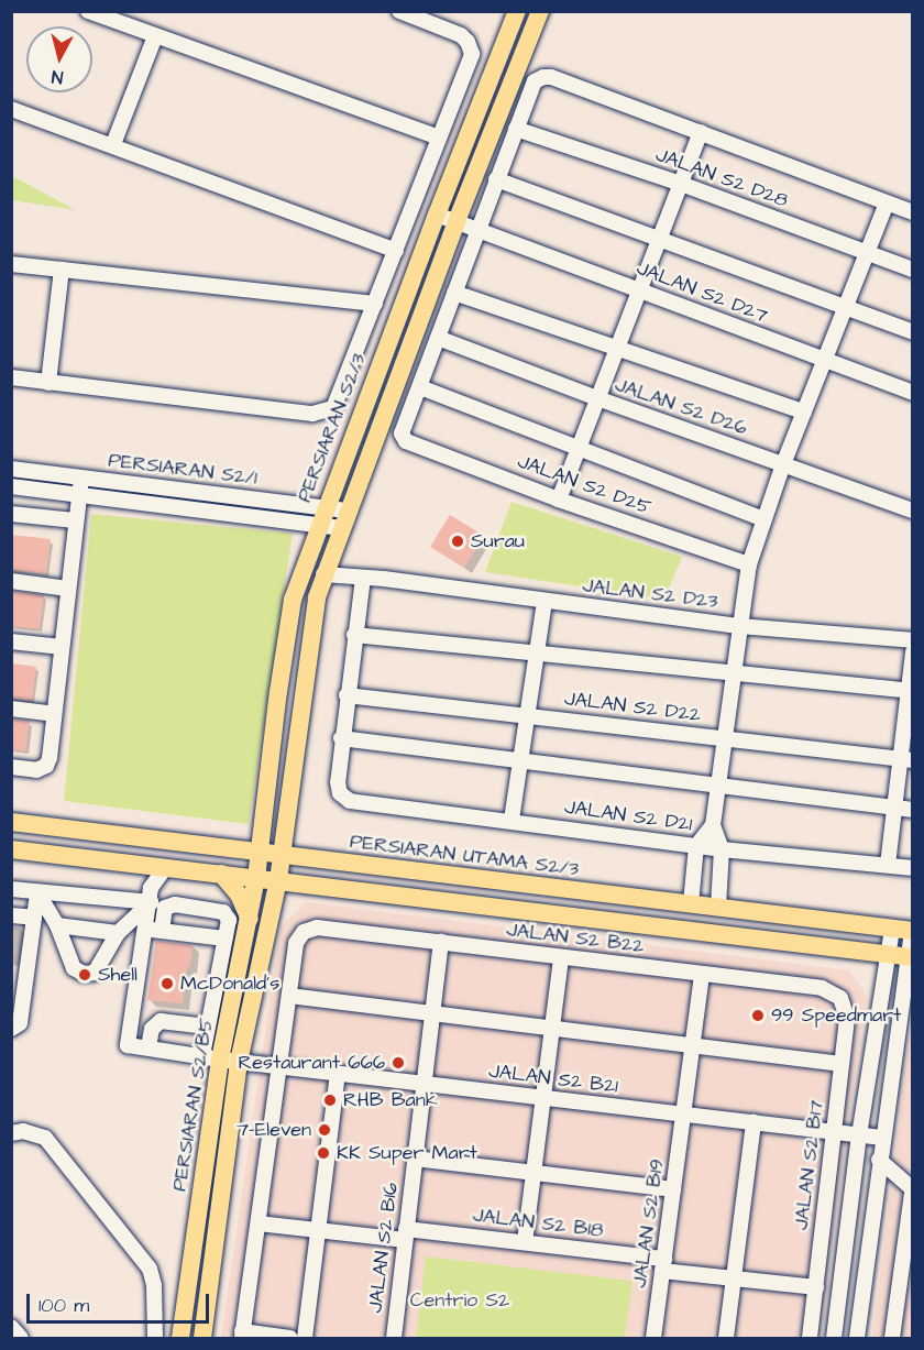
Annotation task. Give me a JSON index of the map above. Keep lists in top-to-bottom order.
{
  "streets": {
    "main road": ["PERSIARAN S2/3", "PERSIARAN UTAMA S2/3", "PERSIARAN S2/B5"],
    "street": [
      "JALAN S2 D28",
      "JALAN S2 D27",
      "JALAN S2 D26",
      "PERSIARAN S2/1",
      "JALAN S2 D25",
      "JALAN S2 D23",
      "JALAN S2 D22",
      "JALAN S2 D21",
      "JALAN S2 B22",
      "JALAN S2 B21",
      "JALAN S2 B17",
      "JALAN S2 B18",
      "JALAN S2 B19",
      "JALAN S2 B16"
    ]
  },
  "crossings": [
    ["JALAN S2 D27", "PERSIARAN S2/3"],
    ["JALAN S2 D27", "PERSIARAN S2/B5"],
    ["PERSIARAN S2/3", "PERSIARAN S2/1"],
    ["PERSIARAN S2/3", "PERSIARAN UTAMA S2/3"],
    ["PERSIARAN S2/3", "PERSIARAN S2/B5"],
    ["PERSIARAN S2/1", "PERSIARAN S2/B5"],
    ["JALAN S2 D23", "PERSIARAN S2/B5"],
    ["PERSIARAN UTAMA S2/3", "PERSIARAN S2/B5"],
    ["JALAN S2 B22", "JALAN S2 B17"],
    ["JALAN S2 B22", "JALAN S2 B19"],
    ["JALAN S2 B22", "JALAN S2 B16"],
    ["JALAN S2 B21", "PERSIARAN S2/B5"],
    ["JALAN S2 B21", "JALAN S2 B17"],
    ["JALAN S2 B21", "JALAN S2 B19"],
    ["JALAN S2 B21", "JALAN S2 B16"],
    ["JALAN S2 B17", "JALAN S2 B18"],
    ["JALAN S2 B18", "JALAN S2 B19"],
    ["JALAN S2 B18", "JALAN S2 B16"]
  ],
  "parks": ["Centrio S2"],
  "places": [
    "Surau",
    "Shell",
    "McDonald's",
    "99 Speedmart",
    "Restaurant 666",
    "RHB Bank",
    "7-Eleven",
    "KK Super Mart"
  ],
  "scale_bar": "100 m",
  "north": "bottom"
}
